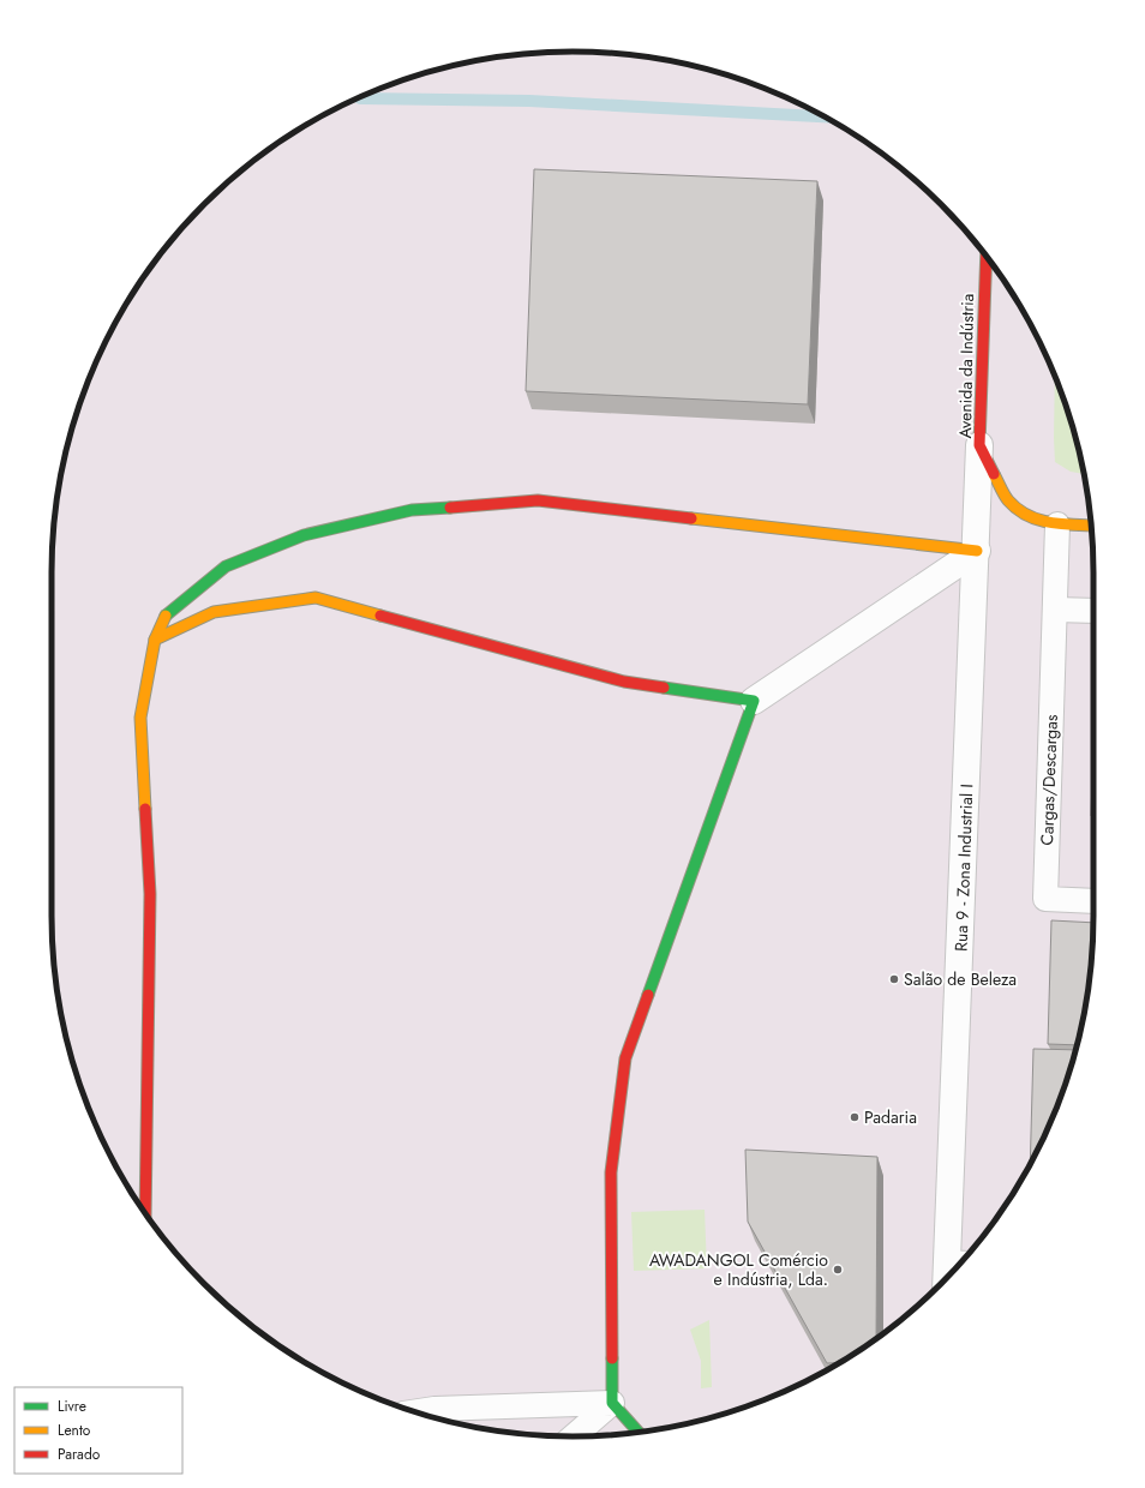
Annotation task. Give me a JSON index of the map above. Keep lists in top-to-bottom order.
{
  "streets": {
    "street": ["Avenida da Indústria", "Rua 9 - Zona Industrial I"],
    "lane": ["Cargas/Descargas"]
  },
  "crossings": [
    ["Avenida da Indústria", "Cargas/Descargas"],
    ["Avenida da Indústria", "Rua 9 - Zona Industrial I"]
  ],
  "places": ["Salão de Beleza", "Padaria", "AWADANGOL Comércio e Indústria, Lda."],
  "legend": ["Livre", "Lento", "Parado"]
}
